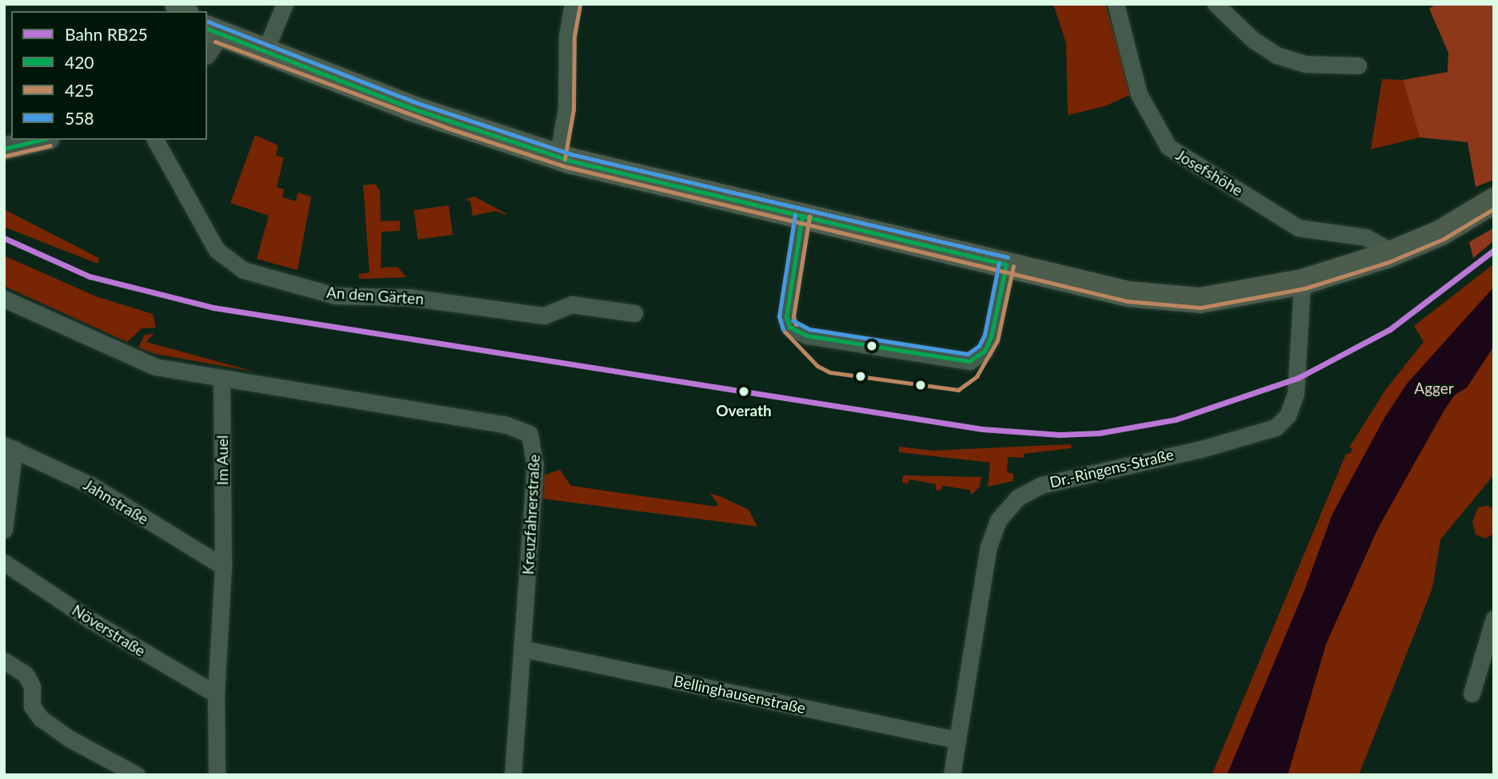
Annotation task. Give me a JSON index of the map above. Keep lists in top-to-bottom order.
{
  "streets": {
    "street": [
      "Josefshöhe",
      "An den Gärten",
      "Im Auel",
      "Dr.-Ringens-Straße",
      "Jahnstraße",
      "Kreuzfahrerstraße",
      "Növerstraße",
      "Bellinghausenstraße"
    ]
  },
  "crossings": [
    ["Im Auel", "Jahnstraße"],
    ["Im Auel", "Kreuzfahrerstraße"],
    ["Im Auel", "Növerstraße"],
    ["Dr.-Ringens-Straße", "Bellinghausenstraße"],
    ["Kreuzfahrerstraße", "Bellinghausenstraße"]
  ],
  "parks": ["Agger"],
  "places": ["Overath"],
  "lines": [
    "transit line 425",
    "transit line 558",
    "transit line 420",
    "rail line RB25"
  ],
  "legend": [
    "Bahn RB25",
    "420",
    "425",
    "558"
  ]
}
